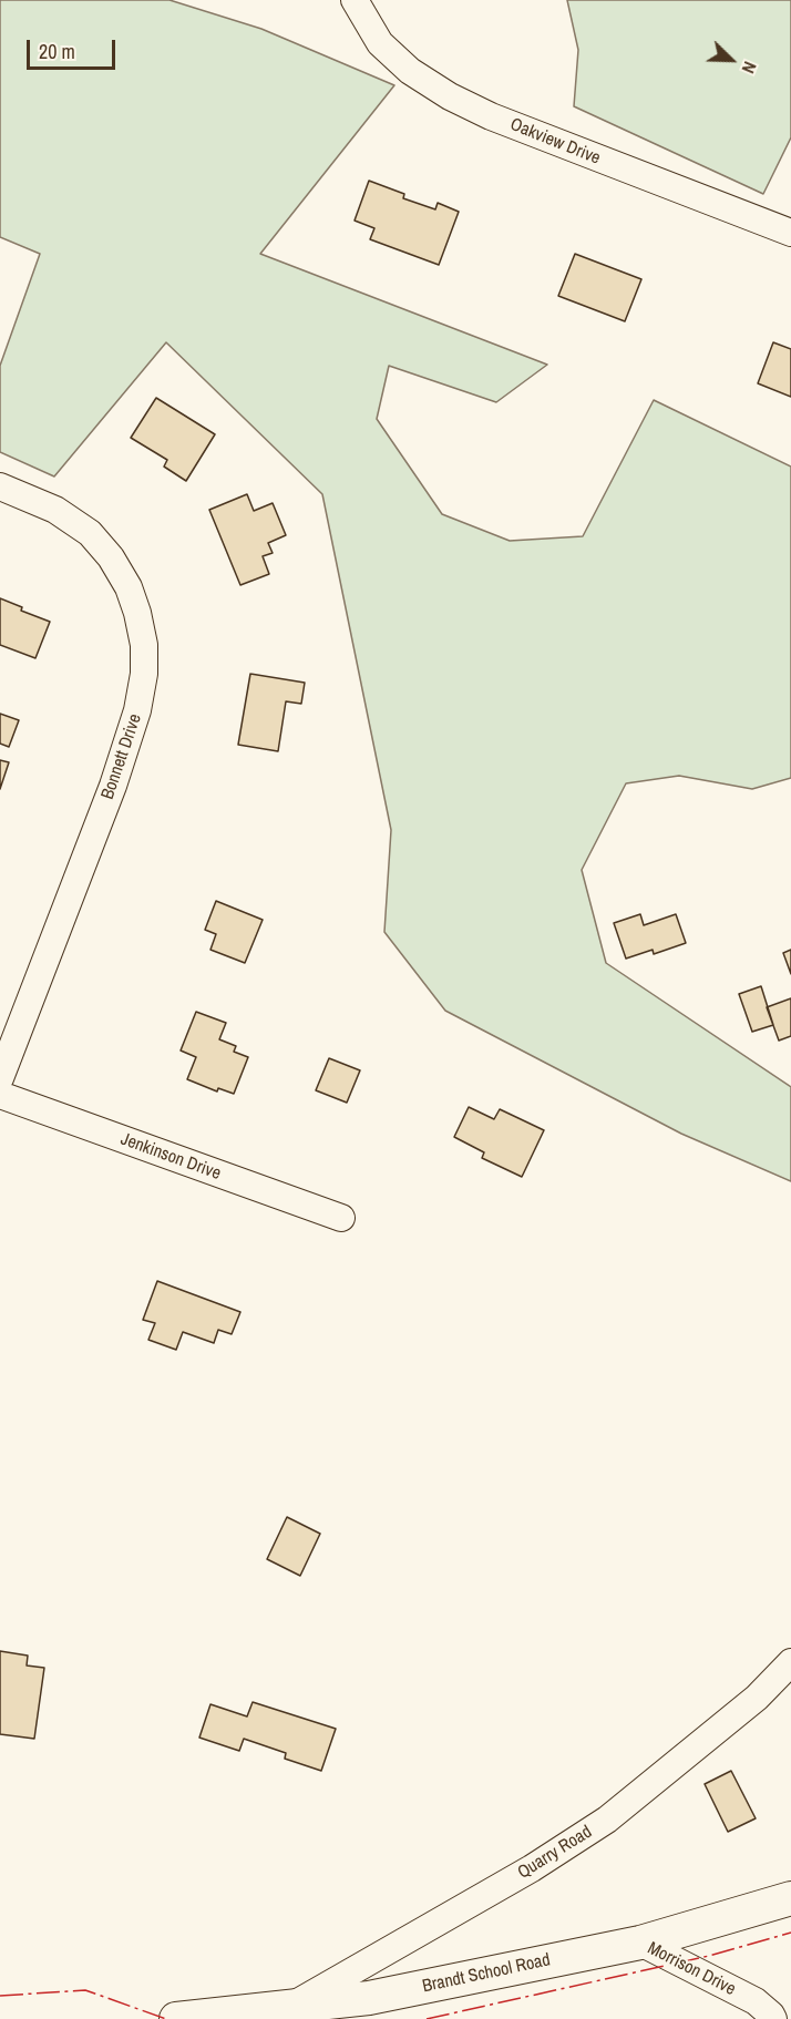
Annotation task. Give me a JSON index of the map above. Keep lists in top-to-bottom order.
{
  "streets": {
    "street": [
      "Oakview Drive",
      "Bonnett Drive",
      "Jenkinson Drive",
      "Quarry Road",
      "Morrison Drive",
      "Brandt School Road"
    ]
  },
  "crossings": [
    ["Quarry Road", "Brandt School Road"],
    ["Morrison Drive", "Brandt School Road"]
  ],
  "scale_bar": "20 m",
  "north": "bottom right"
}
